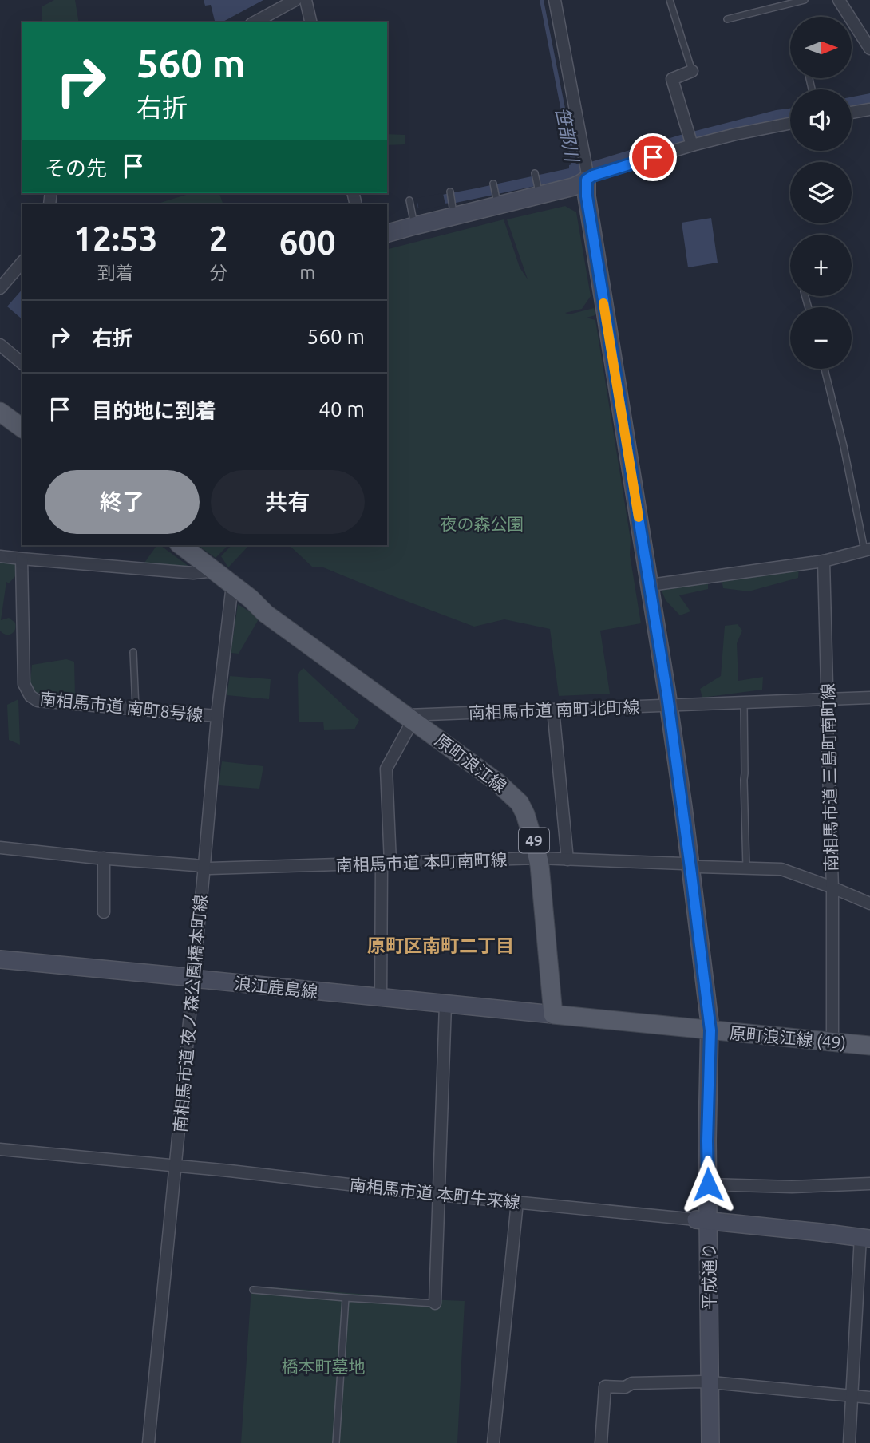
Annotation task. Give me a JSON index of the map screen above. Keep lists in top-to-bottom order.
{
  "streets": {
    "main road": ["原町浪江線", "49", "原町浪江線 (49)"],
    "street": [
      "南相馬市道 南町8号線",
      "南相馬市道 南町北町線",
      "南相馬市道 三島町南町線",
      "南相馬市道 本町南町線",
      "浪江鹿島線",
      "南相馬市道 夜ノ森公園橋本町線",
      "南相馬市道 本町牛来線",
      "平成通り"
    ]
  },
  "crossings": [
    ["南相馬市道 南町8号線", "南相馬市道 夜ノ森公園橋本町線"],
    ["南相馬市道 南町北町線", "原町浪江線"],
    ["南相馬市道 南町北町線", "南相馬市道 三島町南町線"],
    ["南相馬市道 南町北町線", "平成通り"],
    ["原町浪江線", "南相馬市道 本町南町線"],
    ["原町浪江線", "浪江鹿島線"],
    ["原町浪江線", "南相馬市道 夜ノ森公園橋本町線"],
    ["南相馬市道 三島町南町線", "南相馬市道 本町南町線"],
    ["南相馬市道 三島町南町線", "原町浪江線 (49)"],
    ["南相馬市道 本町南町線", "南相馬市道 夜ノ森公園橋本町線"],
    ["南相馬市道 本町南町線", "平成通り"],
    ["浪江鹿島線", "南相馬市道 夜ノ森公園橋本町線"],
    ["南相馬市道 夜ノ森公園橋本町線", "南相馬市道 本町牛来線"],
    ["原町浪江線 (49)", "平成通り"],
    ["南相馬市道 本町牛来線", "平成通り"]
  ],
  "districts": ["原町区南町二丁目"],
  "water": ["笹部川"],
  "parks": ["夜の森公園", "橋本町墓地"],
  "north": "right",
  "page": {
    "map_buttons": ["+", "−"],
    "turn": ["560 m", "右折"],
    "then": "その先",
    "eta": [
      "12:53",
      "到着",
      "2",
      "分",
      "600",
      "m"
    ],
    "list": [
      {
        "name": "右折",
        "value": "560 m"
      },
      {
        "name": "目的地に到着",
        "value": "40 m"
      }
    ],
    "buttons": ["終了", "共有"]
  }
}
